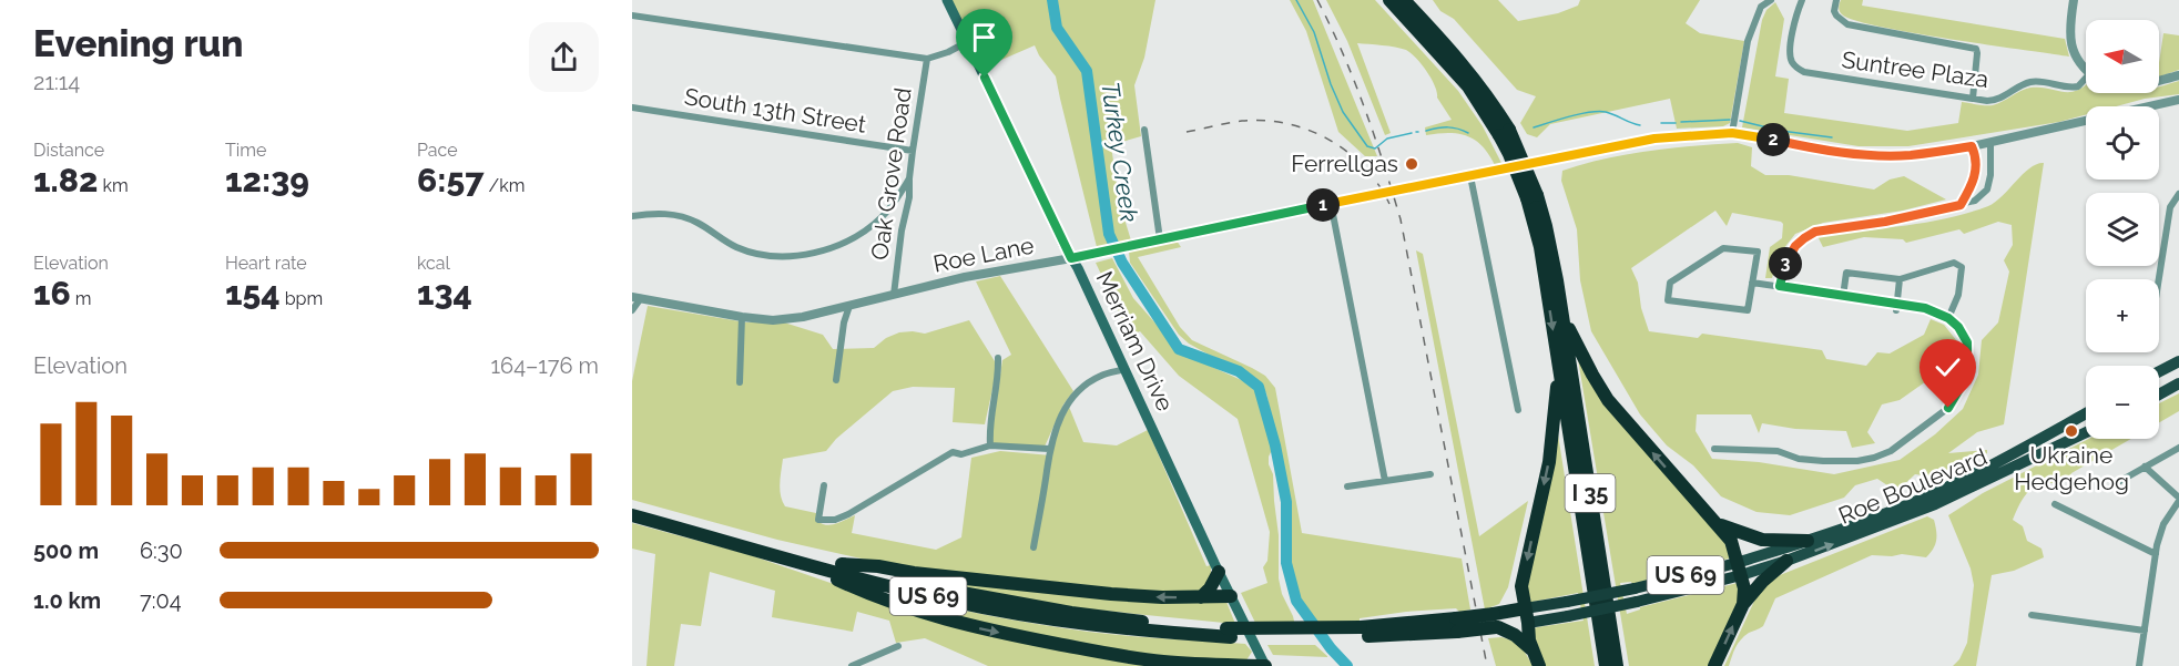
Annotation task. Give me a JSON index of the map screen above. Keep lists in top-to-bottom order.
{
  "streets": {
    "highway": ["I 35", "US 69"],
    "main road": ["Merriam Drive", "Roe Boulevard"],
    "street": [
      "Suntree Plaza",
      "South 13th Street",
      "Oak Grove Road",
      "Roe Lane"
    ]
  },
  "crossings": [
    ["South 13th Street", "Oak Grove Road"],
    ["Oak Grove Road", "Roe Lane"],
    ["Roe Lane", "Merriam Drive"],
    ["Roe Boulevard", "US 69"]
  ],
  "water": ["Turkey Creek"],
  "places": ["Ferrellgas", "Ukraine Hedgehog"],
  "north": "left",
  "page": {
    "heading": ["Evening run", "21:14"],
    "map_buttons": ["+", "−"],
    "stats": [
      ["Distance", "1.82 km"],
      ["Time", "12:39"],
      ["Pace", "6:57 /km"],
      ["Elevation", "16 m"],
      ["Heart rate", "154 bpm"],
      ["kcal", "134"]
    ],
    "pins": ["2", "1", "3"],
    "chart": ["Elevation", "164–176 m"],
    "list": [
      {
        "name": "500 m",
        "note": "6:30"
      },
      {
        "name": "1.0 km",
        "note": "7:04"
      }
    ]
  }
}
